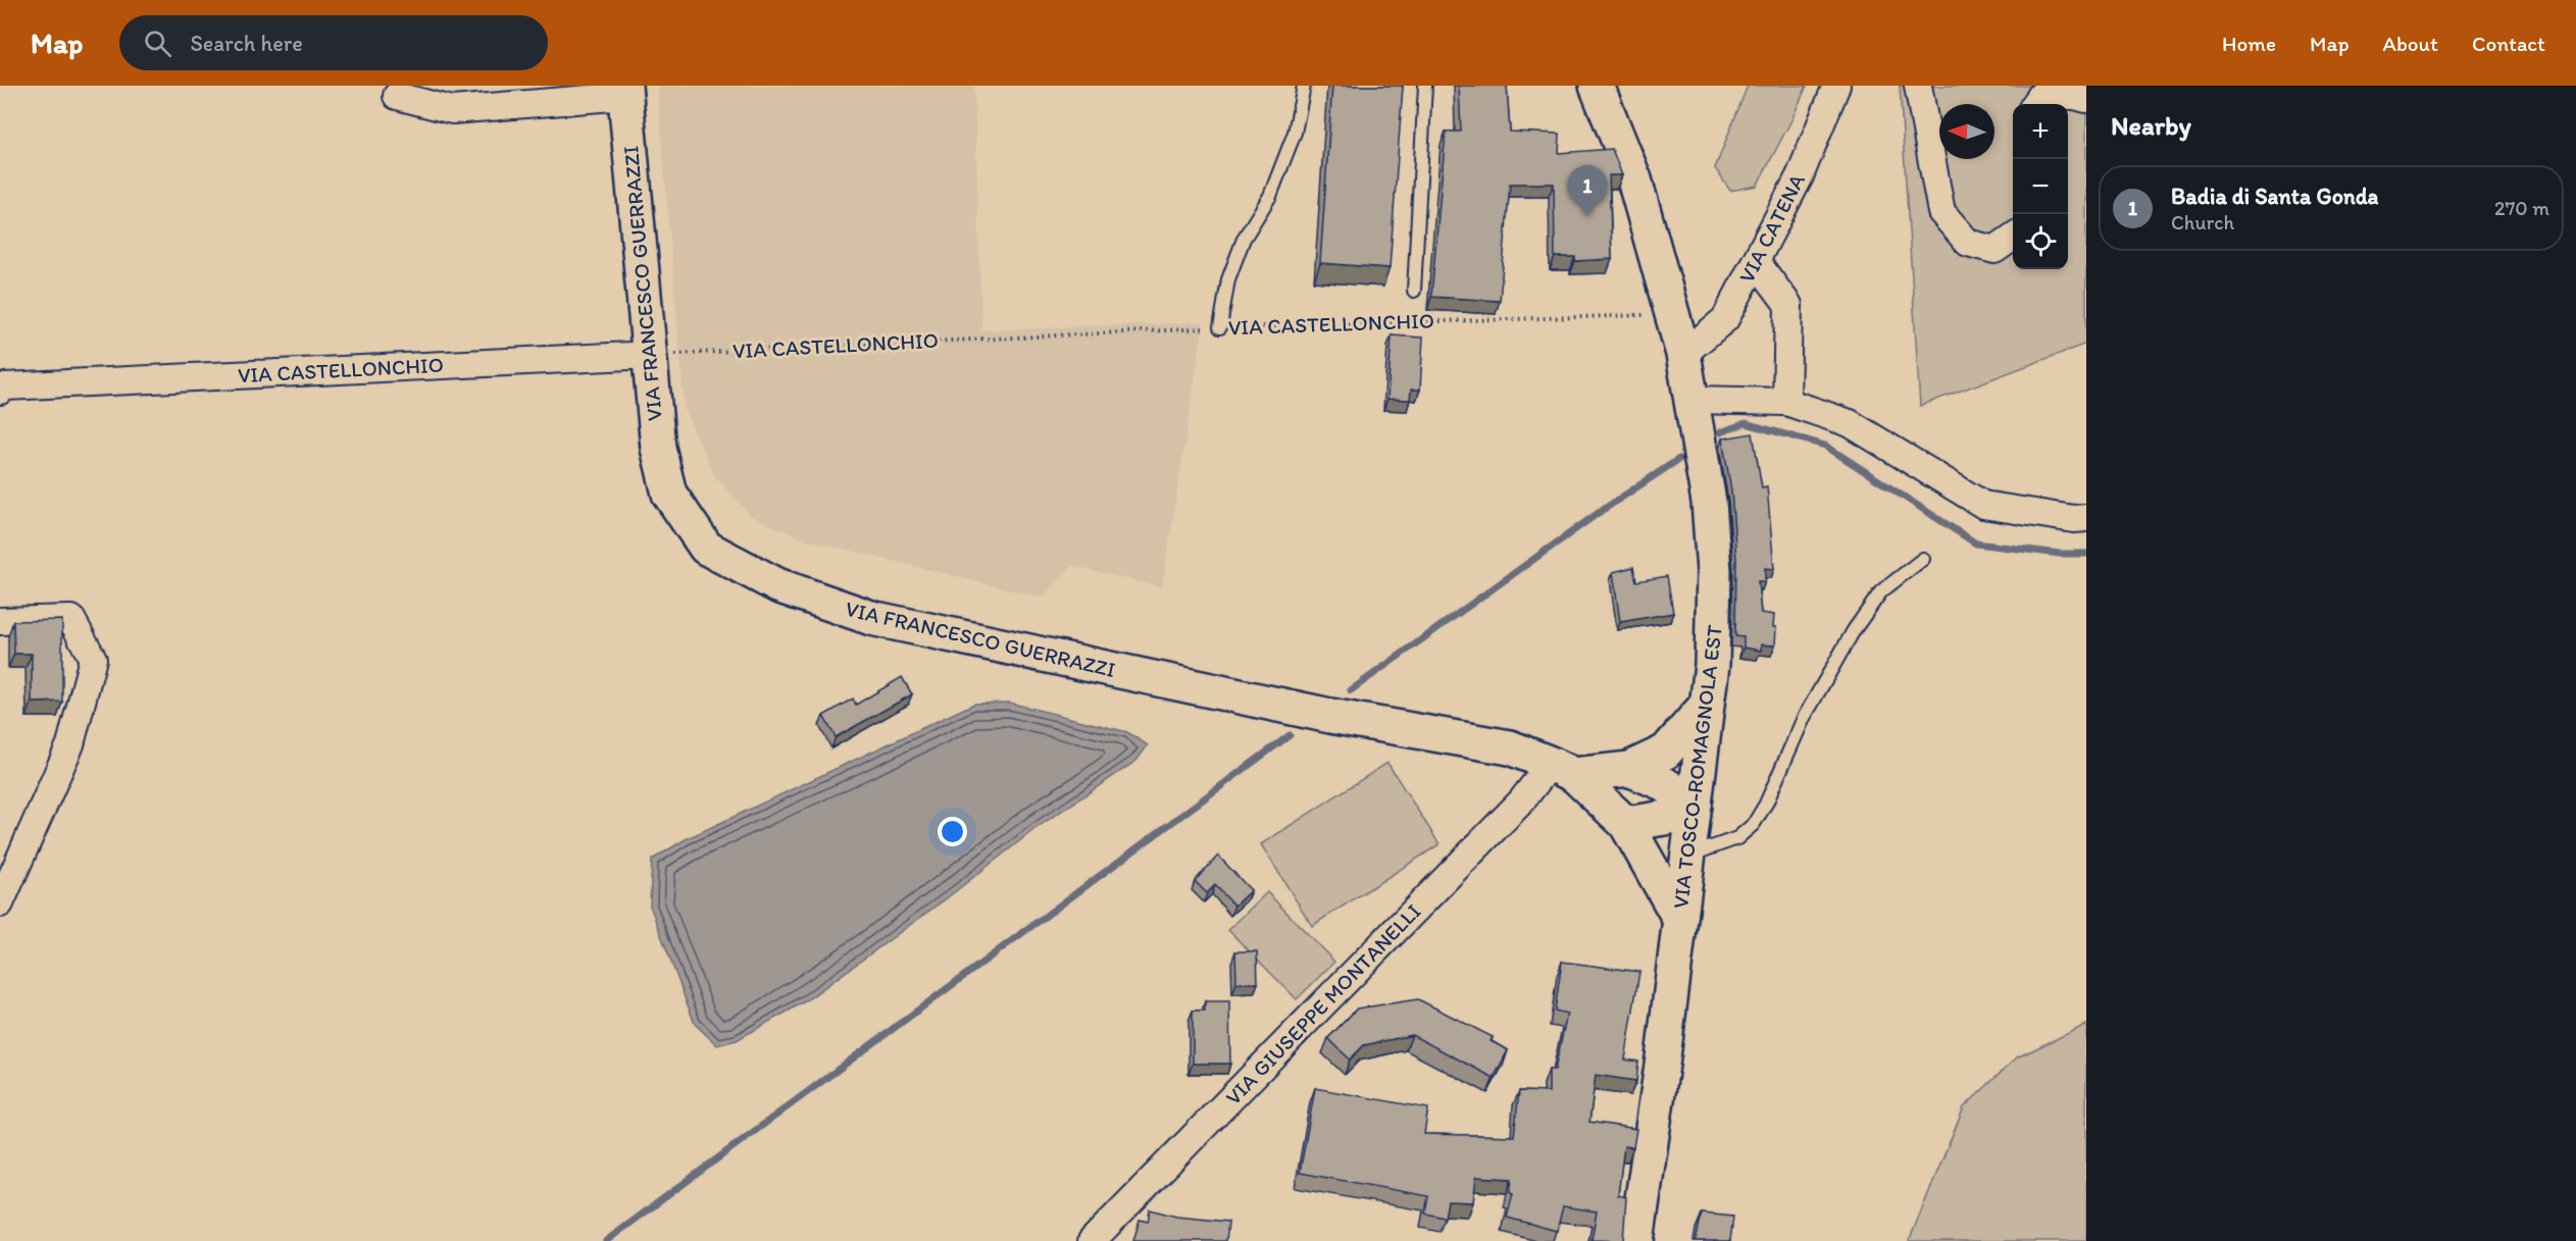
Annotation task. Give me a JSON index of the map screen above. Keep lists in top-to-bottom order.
{
  "streets": {
    "main road": ["VIA FRANCESCO GUERRAZZI", "VIA TOSCO-ROMAGNOLA EST"],
    "street": ["VIA CATENA", "VIA CASTELLONCHIO", "VIA GIUSEPPE MONTANELLI"]
  },
  "crossings": [
    ["VIA CATENA", "VIA TOSCO-ROMAGNOLA EST"],
    ["VIA FRANCESCO GUERRAZZI", "VIA CASTELLONCHIO"],
    ["VIA FRANCESCO GUERRAZZI", "VIA TOSCO-ROMAGNOLA EST"],
    ["VIA FRANCESCO GUERRAZZI", "VIA GIUSEPPE MONTANELLI"],
    ["VIA CASTELLONCHIO", "VIA TOSCO-ROMAGNOLA EST"]
  ],
  "north": "left",
  "page": {
    "header": "Map",
    "search": "Search here",
    "nav": [
      "Home",
      "Map",
      "About",
      "Contact"
    ],
    "heading": "Nearby",
    "map_buttons": ["+", "−"],
    "pins": "1",
    "list": [
      {
        "mark": "1",
        "name": "Badia di Santa Gonda",
        "note": "Church",
        "value": "270 m"
      }
    ]
  }
}
